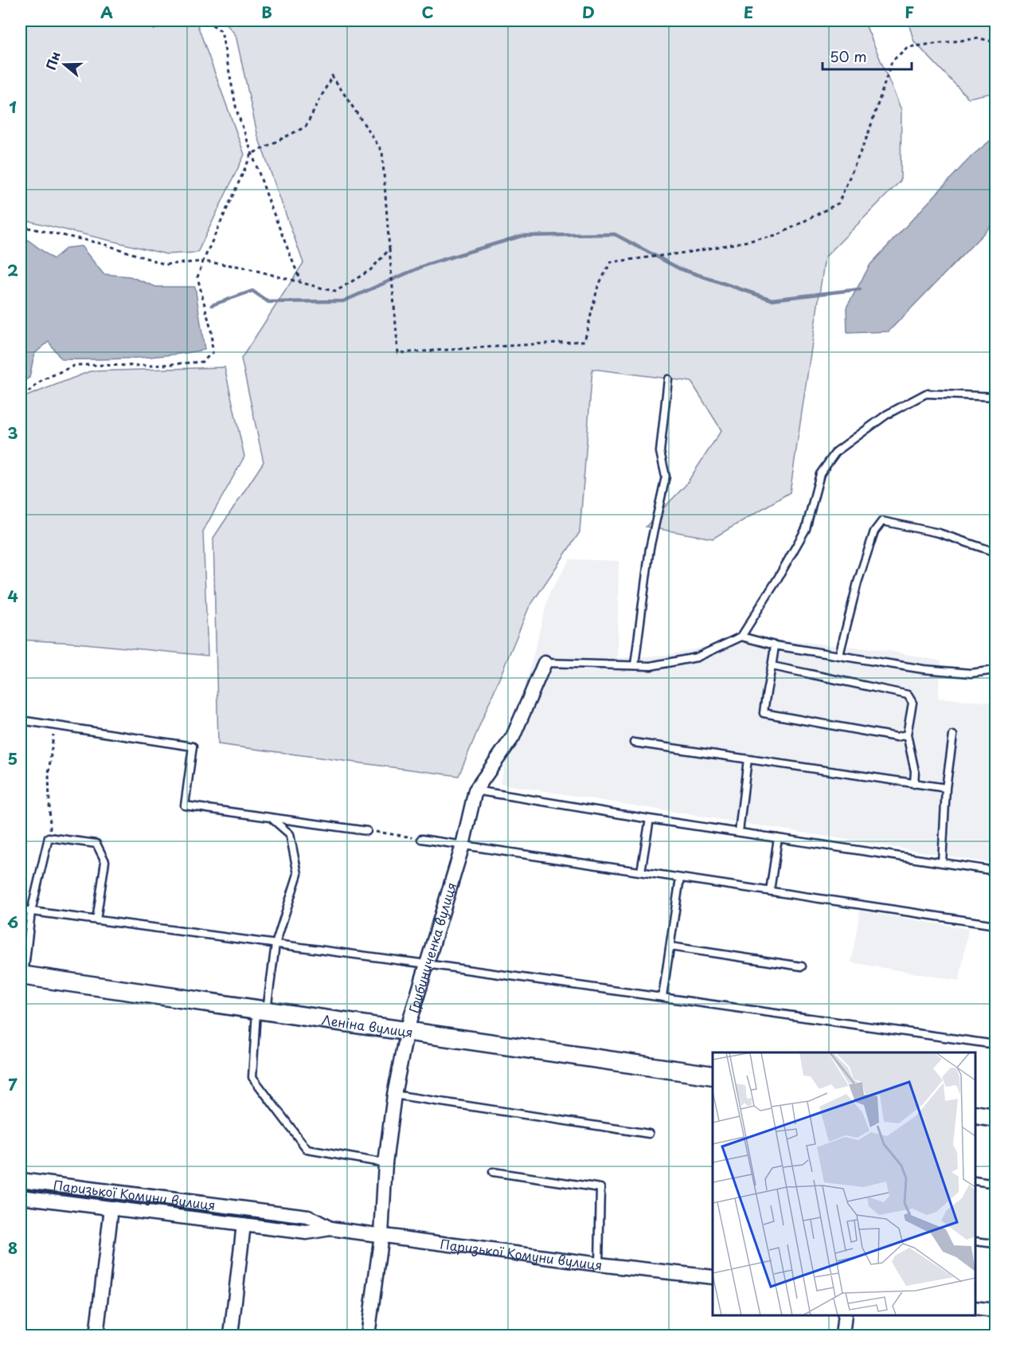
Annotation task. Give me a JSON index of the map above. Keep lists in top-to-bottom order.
{
  "streets": {
    "main road": ["Леніна вулиця"],
    "street": ["Грибиниченка вулиця", "Паризької Комуни вулиця"]
  },
  "crossings": [
    ["Грибиниченка вулиця", "Леніна вулиця"],
    ["Грибиниченка вулиця", "Паризької Комуни вулиця"]
  ],
  "scale_bar": "50 m",
  "north": "left",
  "grid": {
    "columns": [
      "A",
      "B",
      "C",
      "D",
      "E",
      "F"
    ],
    "rows": [
      "1",
      "2",
      "3",
      "4",
      "5",
      "6",
      "7",
      "8"
    ]
  }
}
